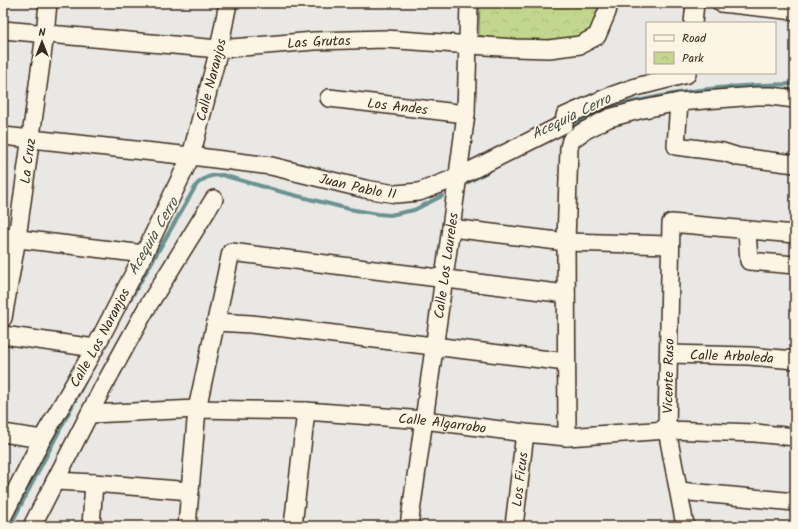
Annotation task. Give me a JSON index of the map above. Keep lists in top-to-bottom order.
{
  "streets": {
    "street": [
      "Las Grutas",
      "Calle Naranjos",
      "Los Andes",
      "La Cruz",
      "Juan Pablo II",
      "Calle Los Laureles",
      "Calle Los Naranjos",
      "Calle Arboleda",
      "Vicente Ruso",
      "Calle Algarrobo",
      "Los Ficus"
    ]
  },
  "crossings": [
    ["Las Grutas", "Calle Naranjos"],
    ["Las Grutas", "La Cruz"],
    ["Las Grutas", "Calle Los Laureles"],
    ["Calle Naranjos", "Juan Pablo II"],
    ["Calle Naranjos", "Calle Los Naranjos"],
    ["Los Andes", "Calle Los Laureles"],
    ["La Cruz", "Juan Pablo II"],
    ["Juan Pablo II", "Calle Los Laureles"],
    ["Juan Pablo II", "Calle Los Naranjos"],
    ["Calle Los Laureles", "Calle Algarrobo"],
    ["Calle Arboleda", "Vicente Ruso"],
    ["Vicente Ruso", "Calle Algarrobo"],
    ["Calle Algarrobo", "Los Ficus"]
  ],
  "water": ["Acequia Cerro"],
  "legend": ["Road", "Park"],
  "north": "top"
}
